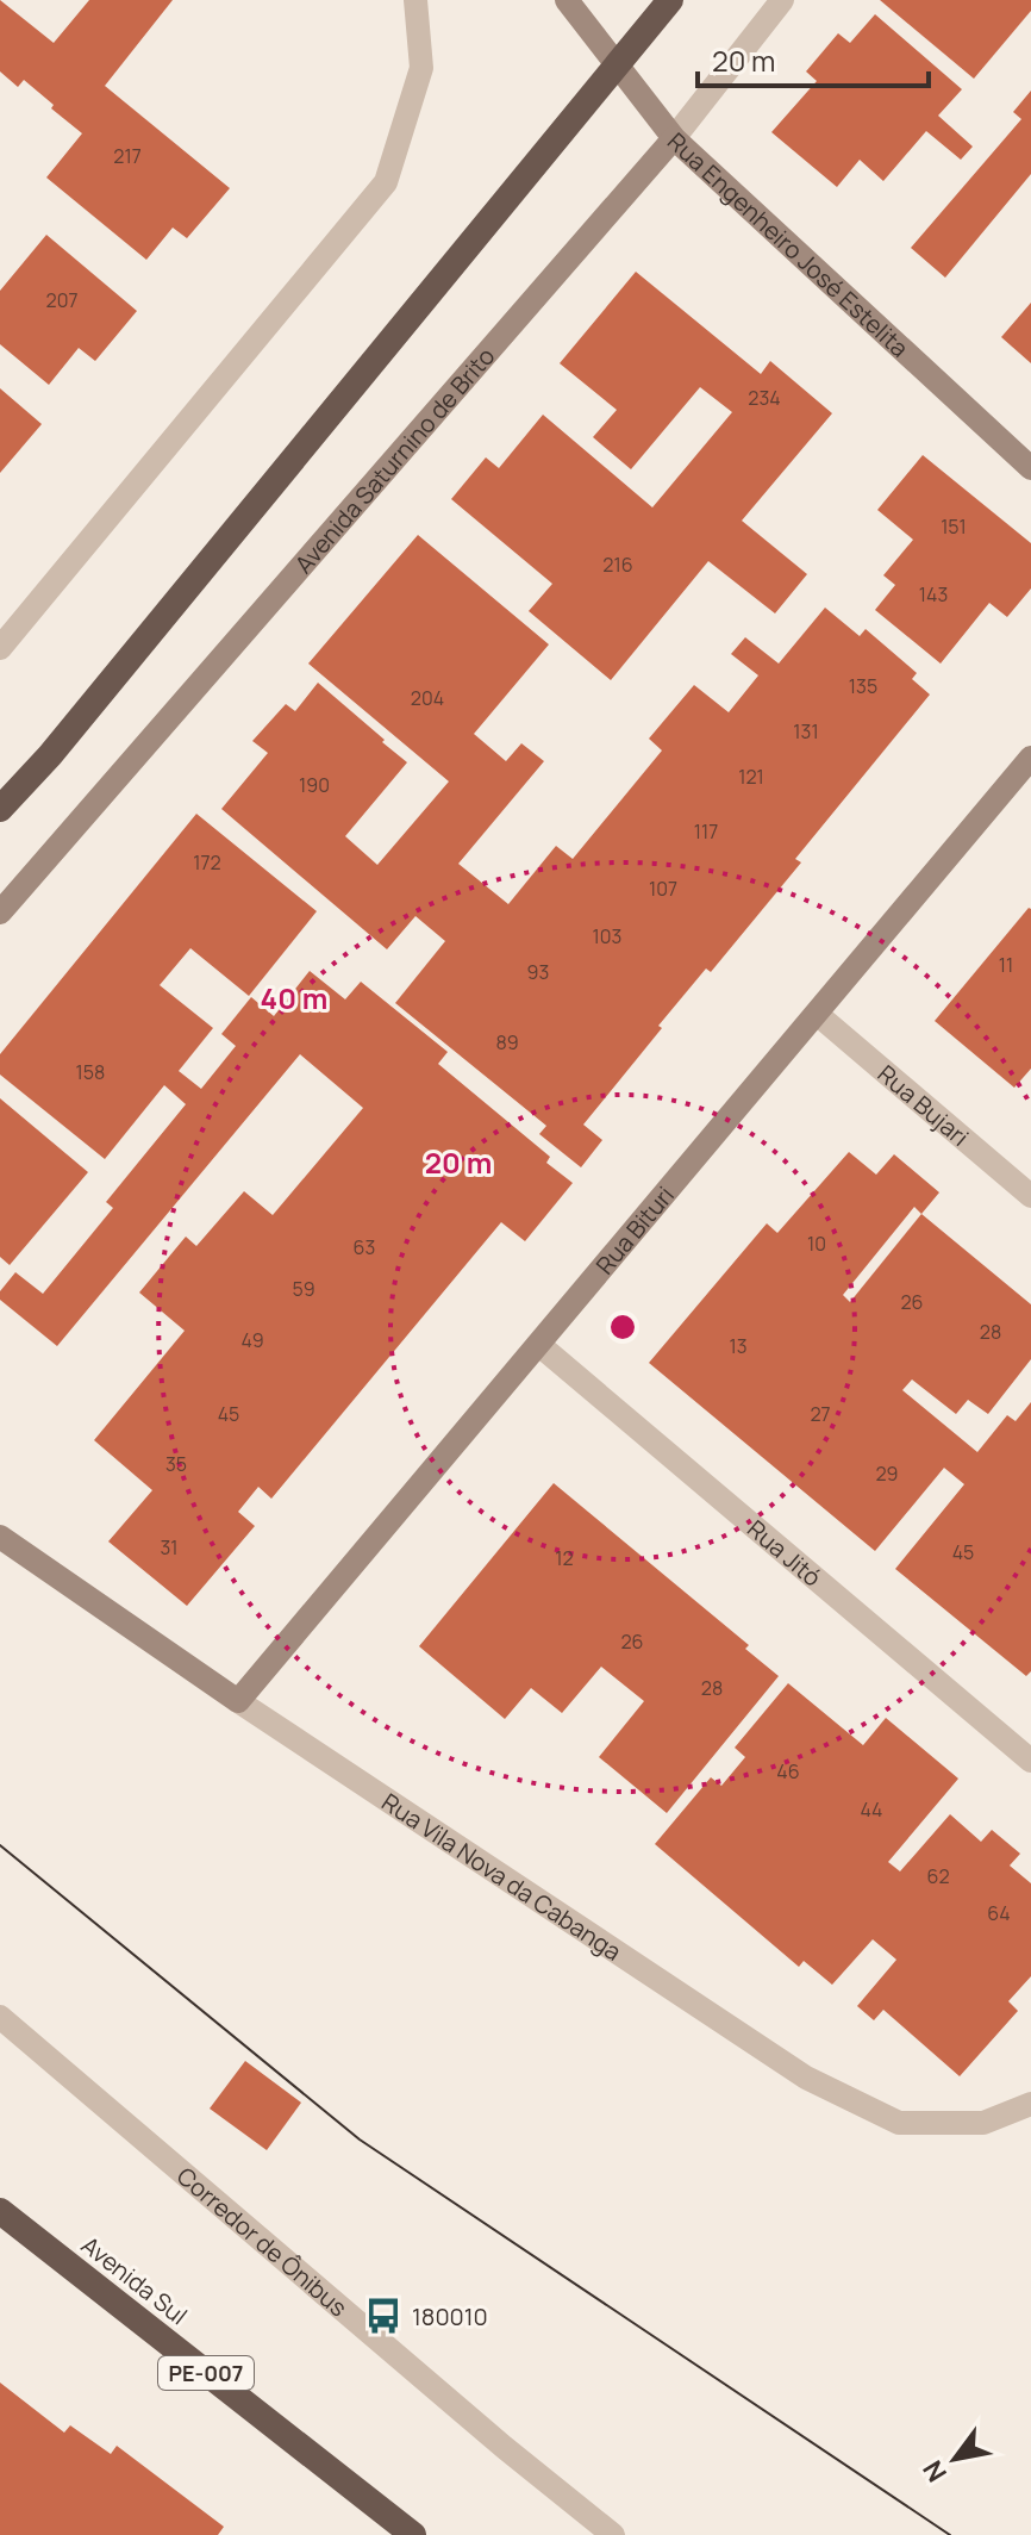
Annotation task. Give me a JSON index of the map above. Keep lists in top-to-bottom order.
{
  "streets": {
    "highway": ["Avenida Sul", "PE-007"],
    "main road": [
      "Rua Engenheiro José Estelita",
      "Avenida Saturnino de Brito",
      "Rua Bituri",
      "Rua Vila Nova da Cabanga"
    ],
    "street": ["Rua Bujari", "Rua Jitó", "Corredor de Ônibus"]
  },
  "crossings": [
    ["Rua Engenheiro José Estelita", "Avenida Saturnino de Brito"],
    ["Rua Bujari", "Rua Bituri"],
    ["Rua Bituri", "Rua Jitó"],
    ["Rua Bituri", "Rua Vila Nova da Cabanga"]
  ],
  "places": {
    "bus stop": ["180010"]
  },
  "house_numbers": [
    "217",
    "207",
    "234",
    "151",
    "216",
    "143",
    "135",
    "204",
    "131",
    "121",
    "190",
    "117",
    "172",
    "107",
    "103",
    "11",
    "93",
    "89",
    "158",
    "10",
    "63",
    "59",
    "26",
    "28",
    "49",
    "13",
    "45",
    "27",
    "35",
    "29",
    "31",
    "45",
    "12",
    "26",
    "28",
    "46",
    "44",
    "62",
    "64"
  ],
  "scale_bar": "20 m",
  "north": "bottom left",
  "rings": ["40 m", "20 m"]
}
